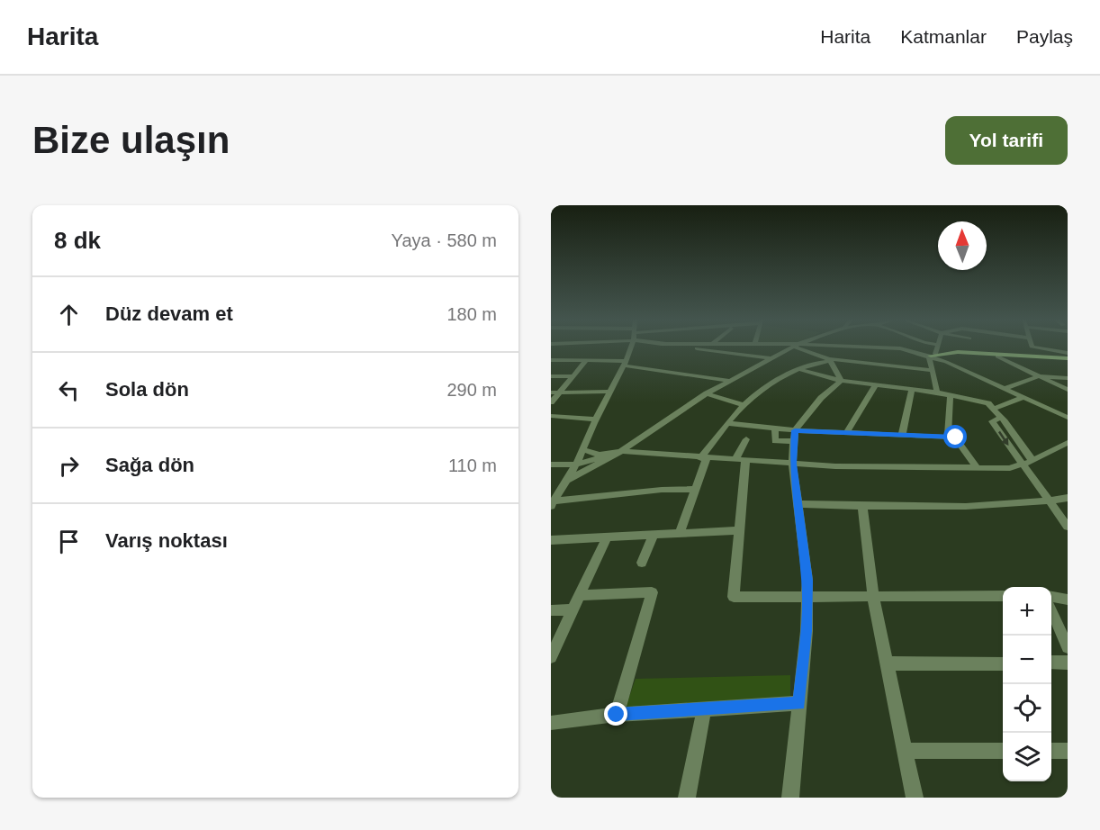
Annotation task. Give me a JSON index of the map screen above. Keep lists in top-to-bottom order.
{
  "north": "top",
  "page": {
    "header": "Harita",
    "nav": ["Harita", "Katmanlar", "Paylaş"],
    "buttons": "Yol tarifi",
    "title": "Bize ulaşın",
    "heading": ["8 dk", "Yaya · 580 m"],
    "list": [
      ["Düz devam et", "180 m"],
      ["Sola dön", "290 m"],
      ["Sağa dön", "110 m"],
      "Varış noktası"
    ],
    "map_buttons": ["+", "−"]
  }
}
